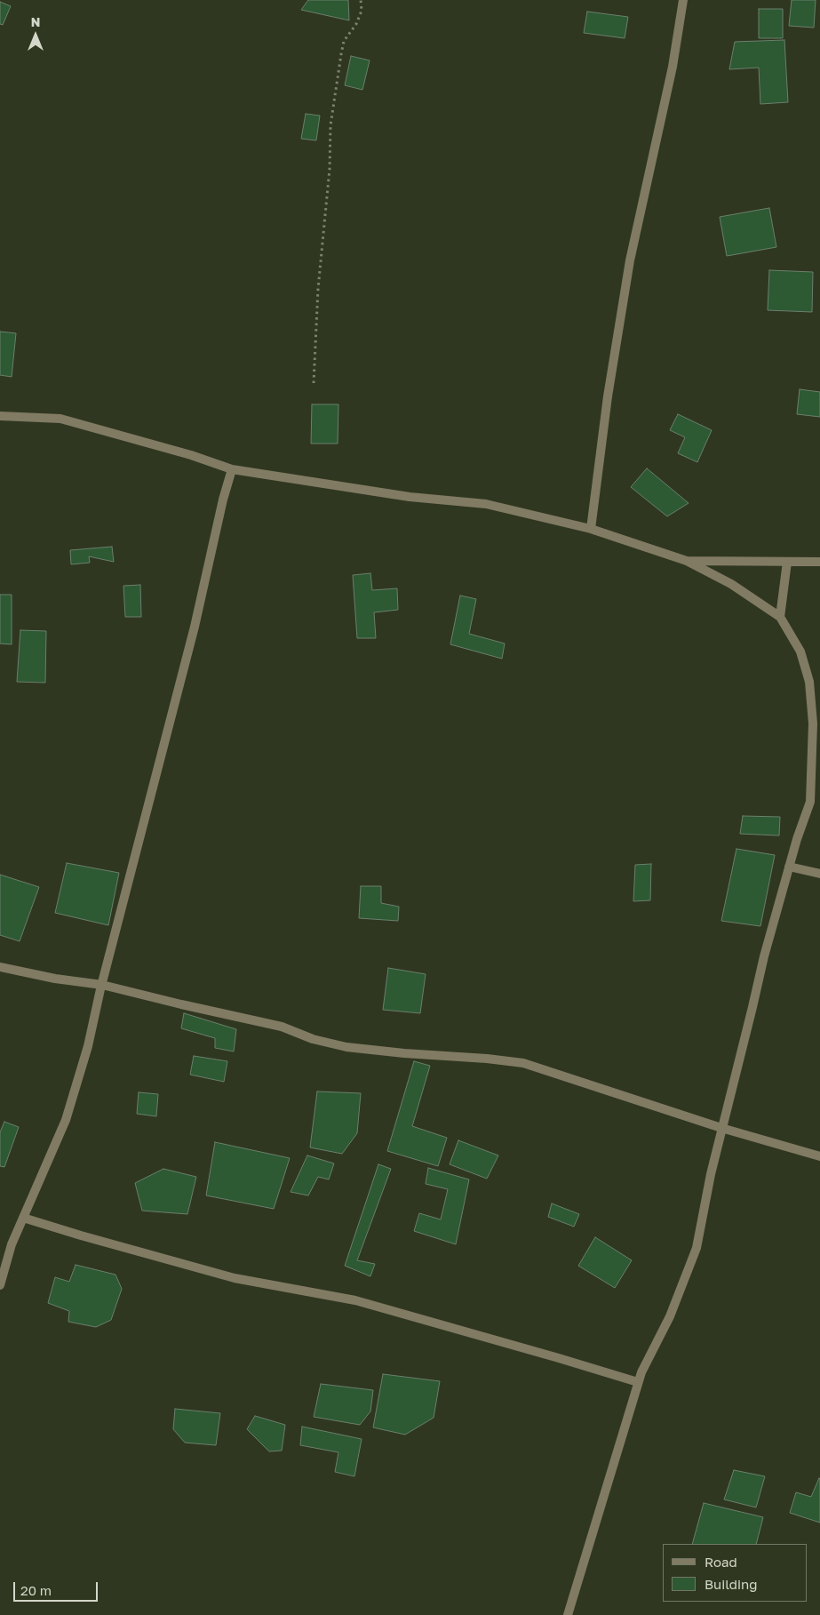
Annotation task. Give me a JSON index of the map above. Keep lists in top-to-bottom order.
{
  "legend": ["Road", "Building"],
  "scale_bar": "20 m",
  "north": "top"
}
